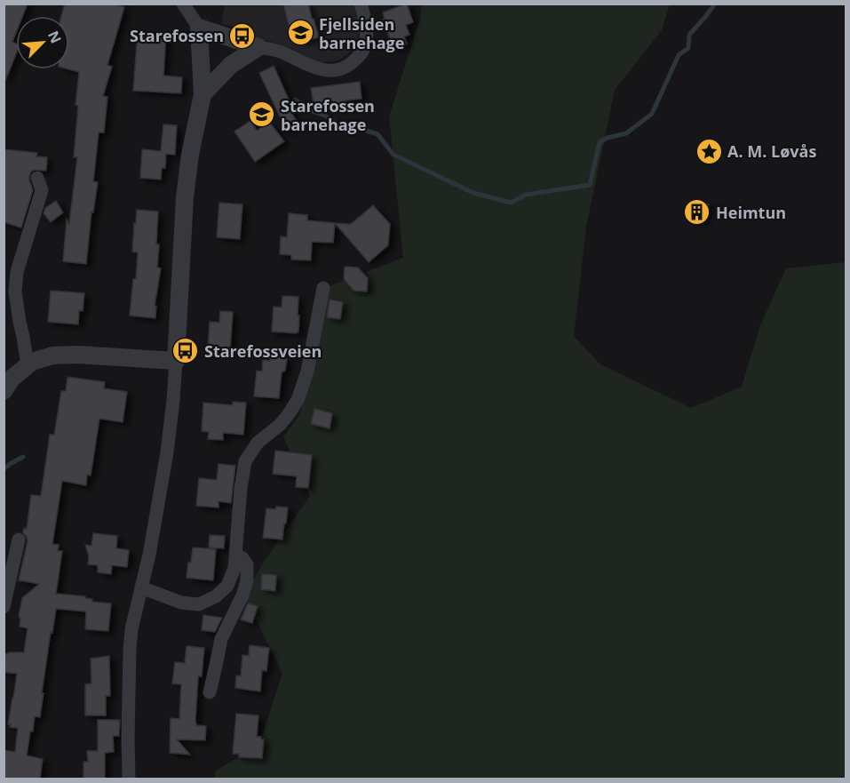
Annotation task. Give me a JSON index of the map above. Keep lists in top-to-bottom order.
{
  "places": {
    "school or university": ["Fjellsiden barnehage", "Starefossen barnehage"],
    "bus stop": ["Starefossen", "Starefossveien"],
    "place": ["A. M. Løvås"],
    "building": ["Heimtun"]
  },
  "north": "top right"
}
